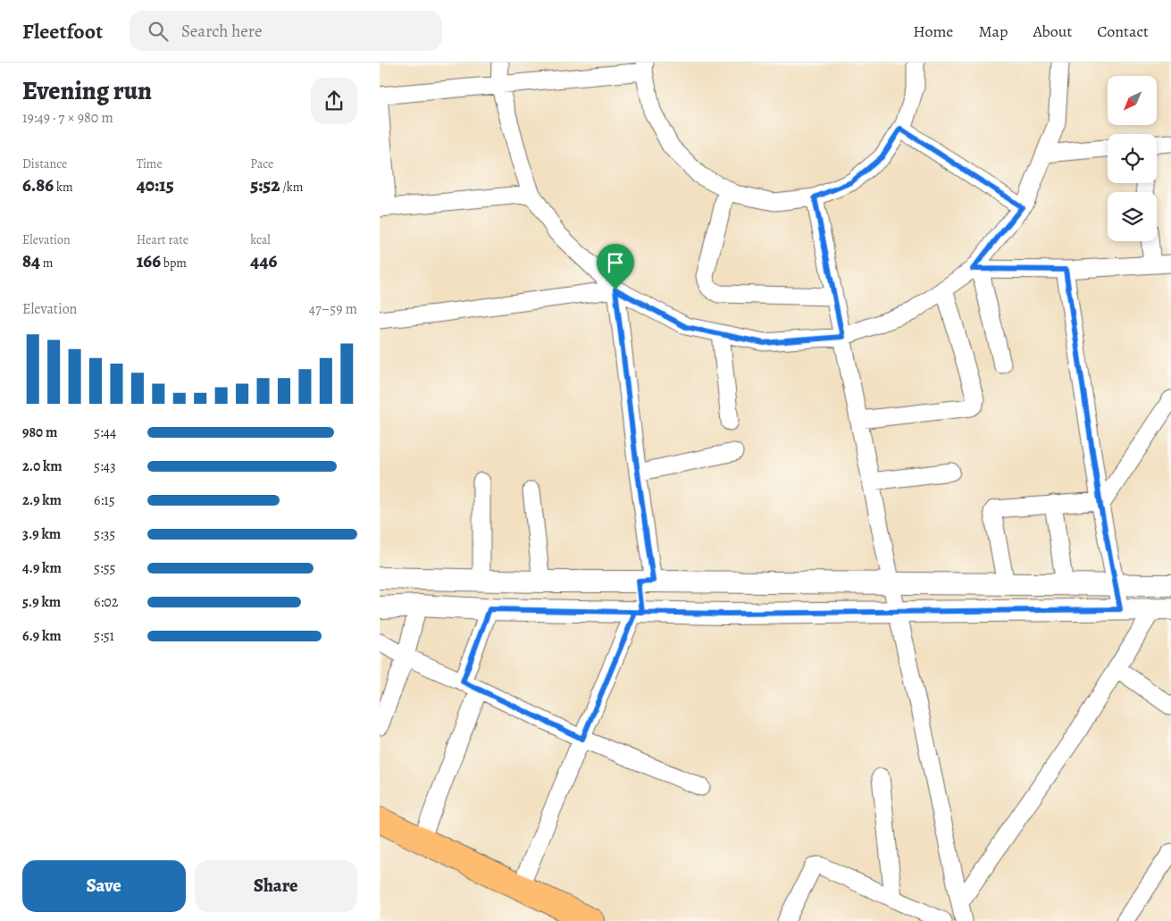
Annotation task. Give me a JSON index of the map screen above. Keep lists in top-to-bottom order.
{
  "north": "bottom left",
  "page": {
    "header": "Fleetfoot",
    "search": "Search here",
    "nav": [
      "Home",
      "Map",
      "About",
      "Contact"
    ],
    "heading": ["Evening run", "19:49 · 7 × 980 m"],
    "stats": [
      ["Distance", "6.86 km"],
      ["Time", "40:15"],
      ["Pace", "5:52 /km"],
      ["Elevation", "84 m"],
      ["Heart rate", "166 bpm"],
      ["kcal", "446"]
    ],
    "chart": ["Elevation", "47–59 m"],
    "list": [
      {
        "name": "980 m",
        "note": "5:44"
      },
      {
        "name": "2.0 km",
        "note": "5:43"
      },
      {
        "name": "2.9 km",
        "note": "6:15"
      },
      {
        "name": "3.9 km",
        "note": "5:35"
      },
      {
        "name": "4.9 km",
        "note": "5:55"
      },
      {
        "name": "5.9 km",
        "note": "6:02"
      },
      {
        "name": "6.9 km",
        "note": "5:51"
      }
    ],
    "buttons": ["Save", "Share"]
  }
}
